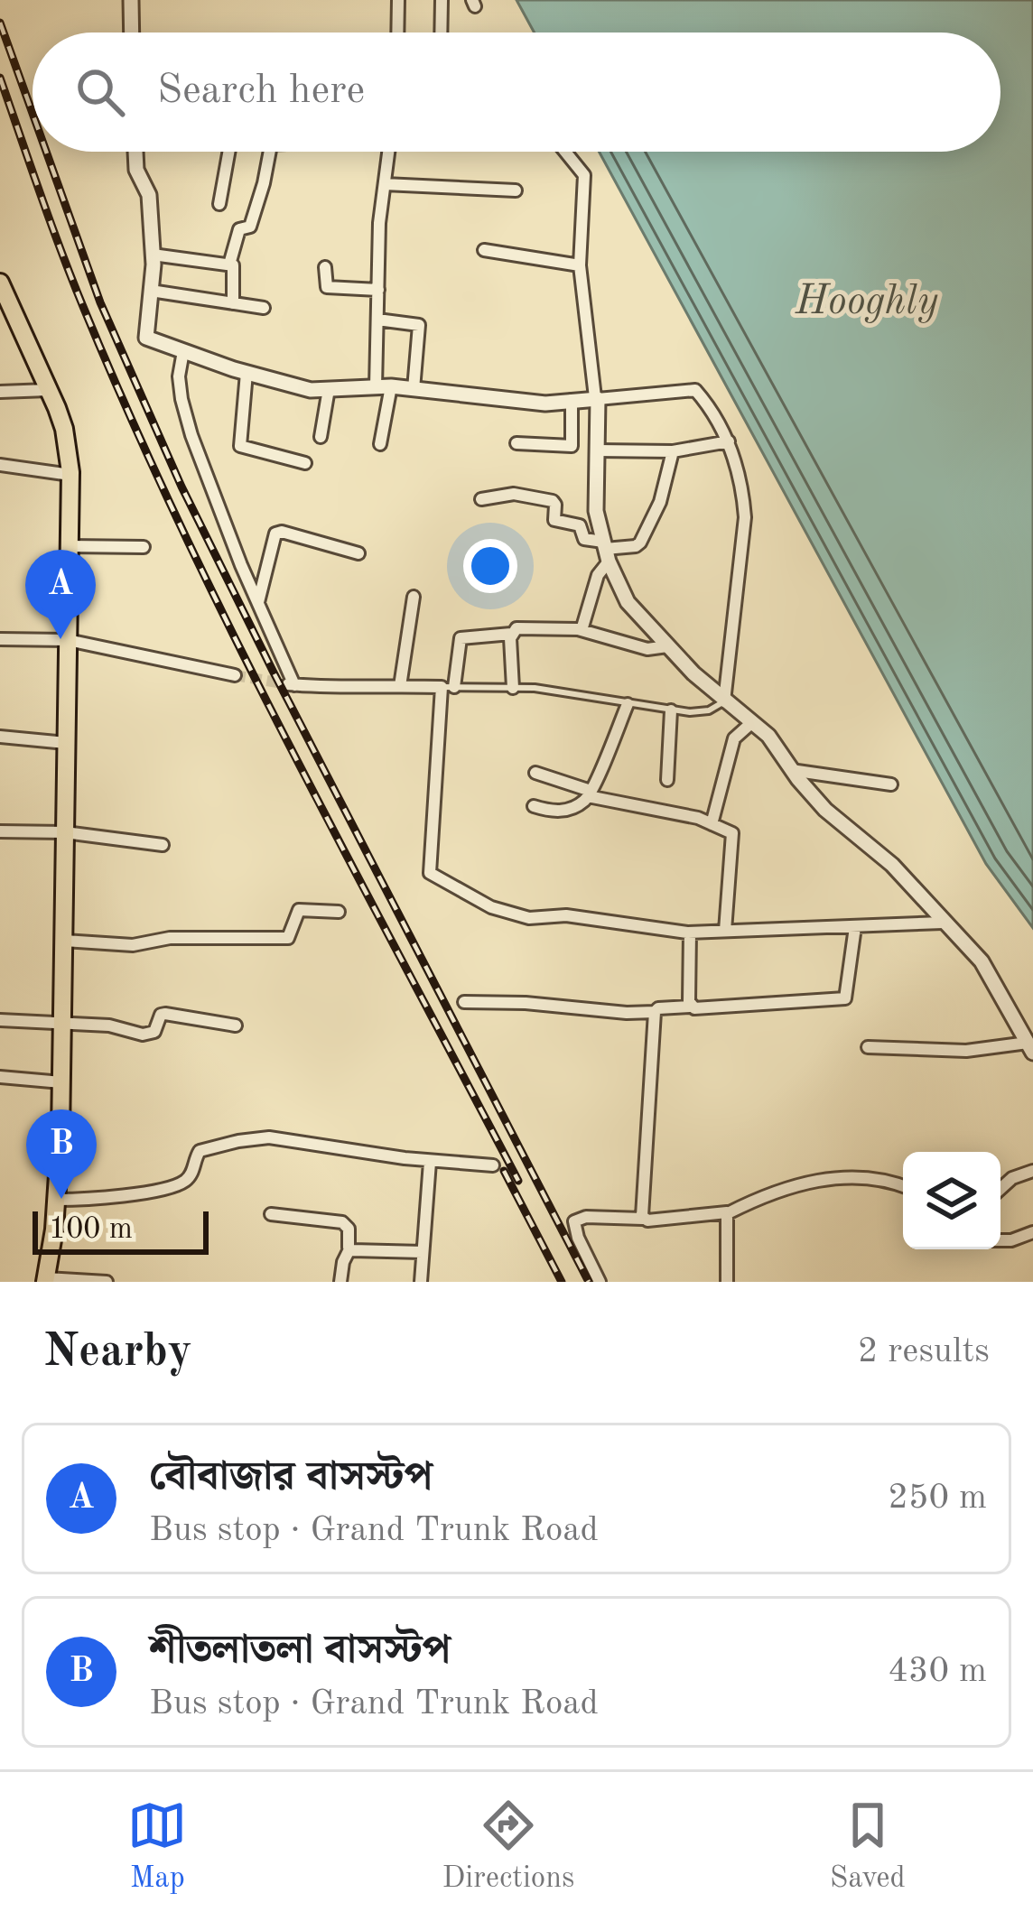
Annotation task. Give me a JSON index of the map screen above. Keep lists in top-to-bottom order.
{
  "water": ["Hooghly"],
  "scale_bar": "100 m",
  "page": {
    "search": "Search here",
    "pins": ["A", "B"],
    "scale": "100 m",
    "heading": ["Nearby", "2 results"],
    "list": [
      {
        "mark": "A",
        "name": "বৌবাজার বাসস্টপ",
        "note": "Bus stop · Grand Trunk Road",
        "value": "250 m"
      },
      {
        "mark": "B",
        "name": "শীতলাতলা বাসস্টপ",
        "note": "Bus stop · Grand Trunk Road",
        "value": "430 m"
      }
    ],
    "nav": ["Map", "Directions", "Saved"]
  }
}
